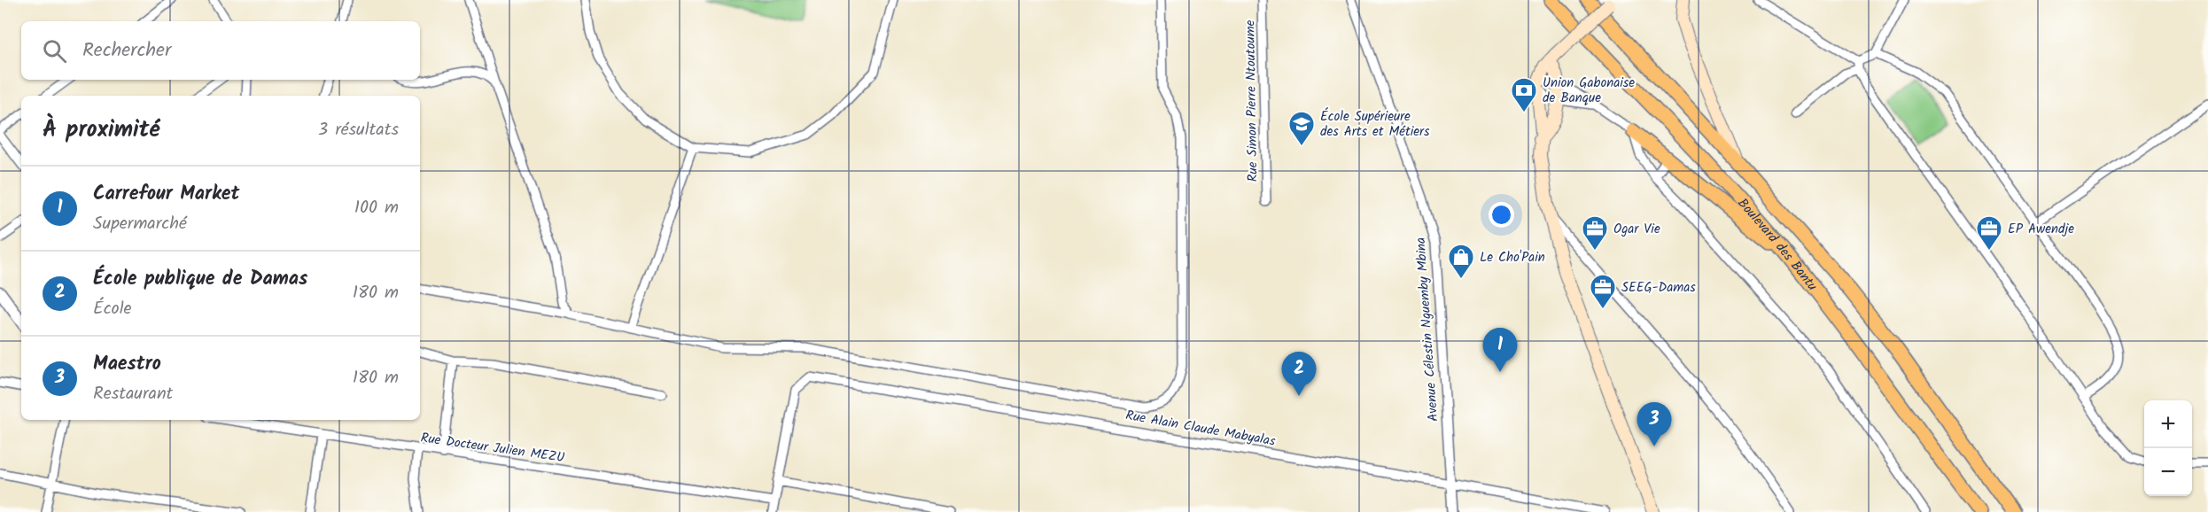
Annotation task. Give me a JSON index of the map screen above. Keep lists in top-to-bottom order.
{
  "streets": {
    "highway": ["Boulevard des Bantu"],
    "street": [
      "Rue Simon Pierre Ntoutoume",
      "Avenue Célestin Nguemby Mbina",
      "Rue Alain Claude Mabyalas",
      "Rue Docteur Julien MEZU"
    ]
  },
  "crossings": [
    ["Avenue Célestin Nguemby Mbina", "Rue Alain Claude Mabyalas"]
  ],
  "places": {
    "bank": ["Union Gabonaise de Banque"],
    "school or university": ["École Supérieure des Arts et Métiers"],
    "office": ["Ogar Vie", "EP Awendje", "SEEG-Damas"],
    "shop": ["Le Cho'Pain"]
  },
  "page": {
    "search": "Rechercher",
    "heading": ["À proximité", "3 résultats"],
    "list": [
      {
        "mark": "1",
        "name": "Carrefour Market",
        "note": "Supermarché",
        "value": "100 m"
      },
      {
        "mark": "2",
        "name": "École publique de Damas",
        "note": "École",
        "value": "180 m"
      },
      {
        "mark": "3",
        "name": "Maestro",
        "note": "Restaurant",
        "value": "180 m"
      }
    ],
    "pins": ["1", "2", "3"],
    "map_buttons": ["+", "−"]
  }
}
